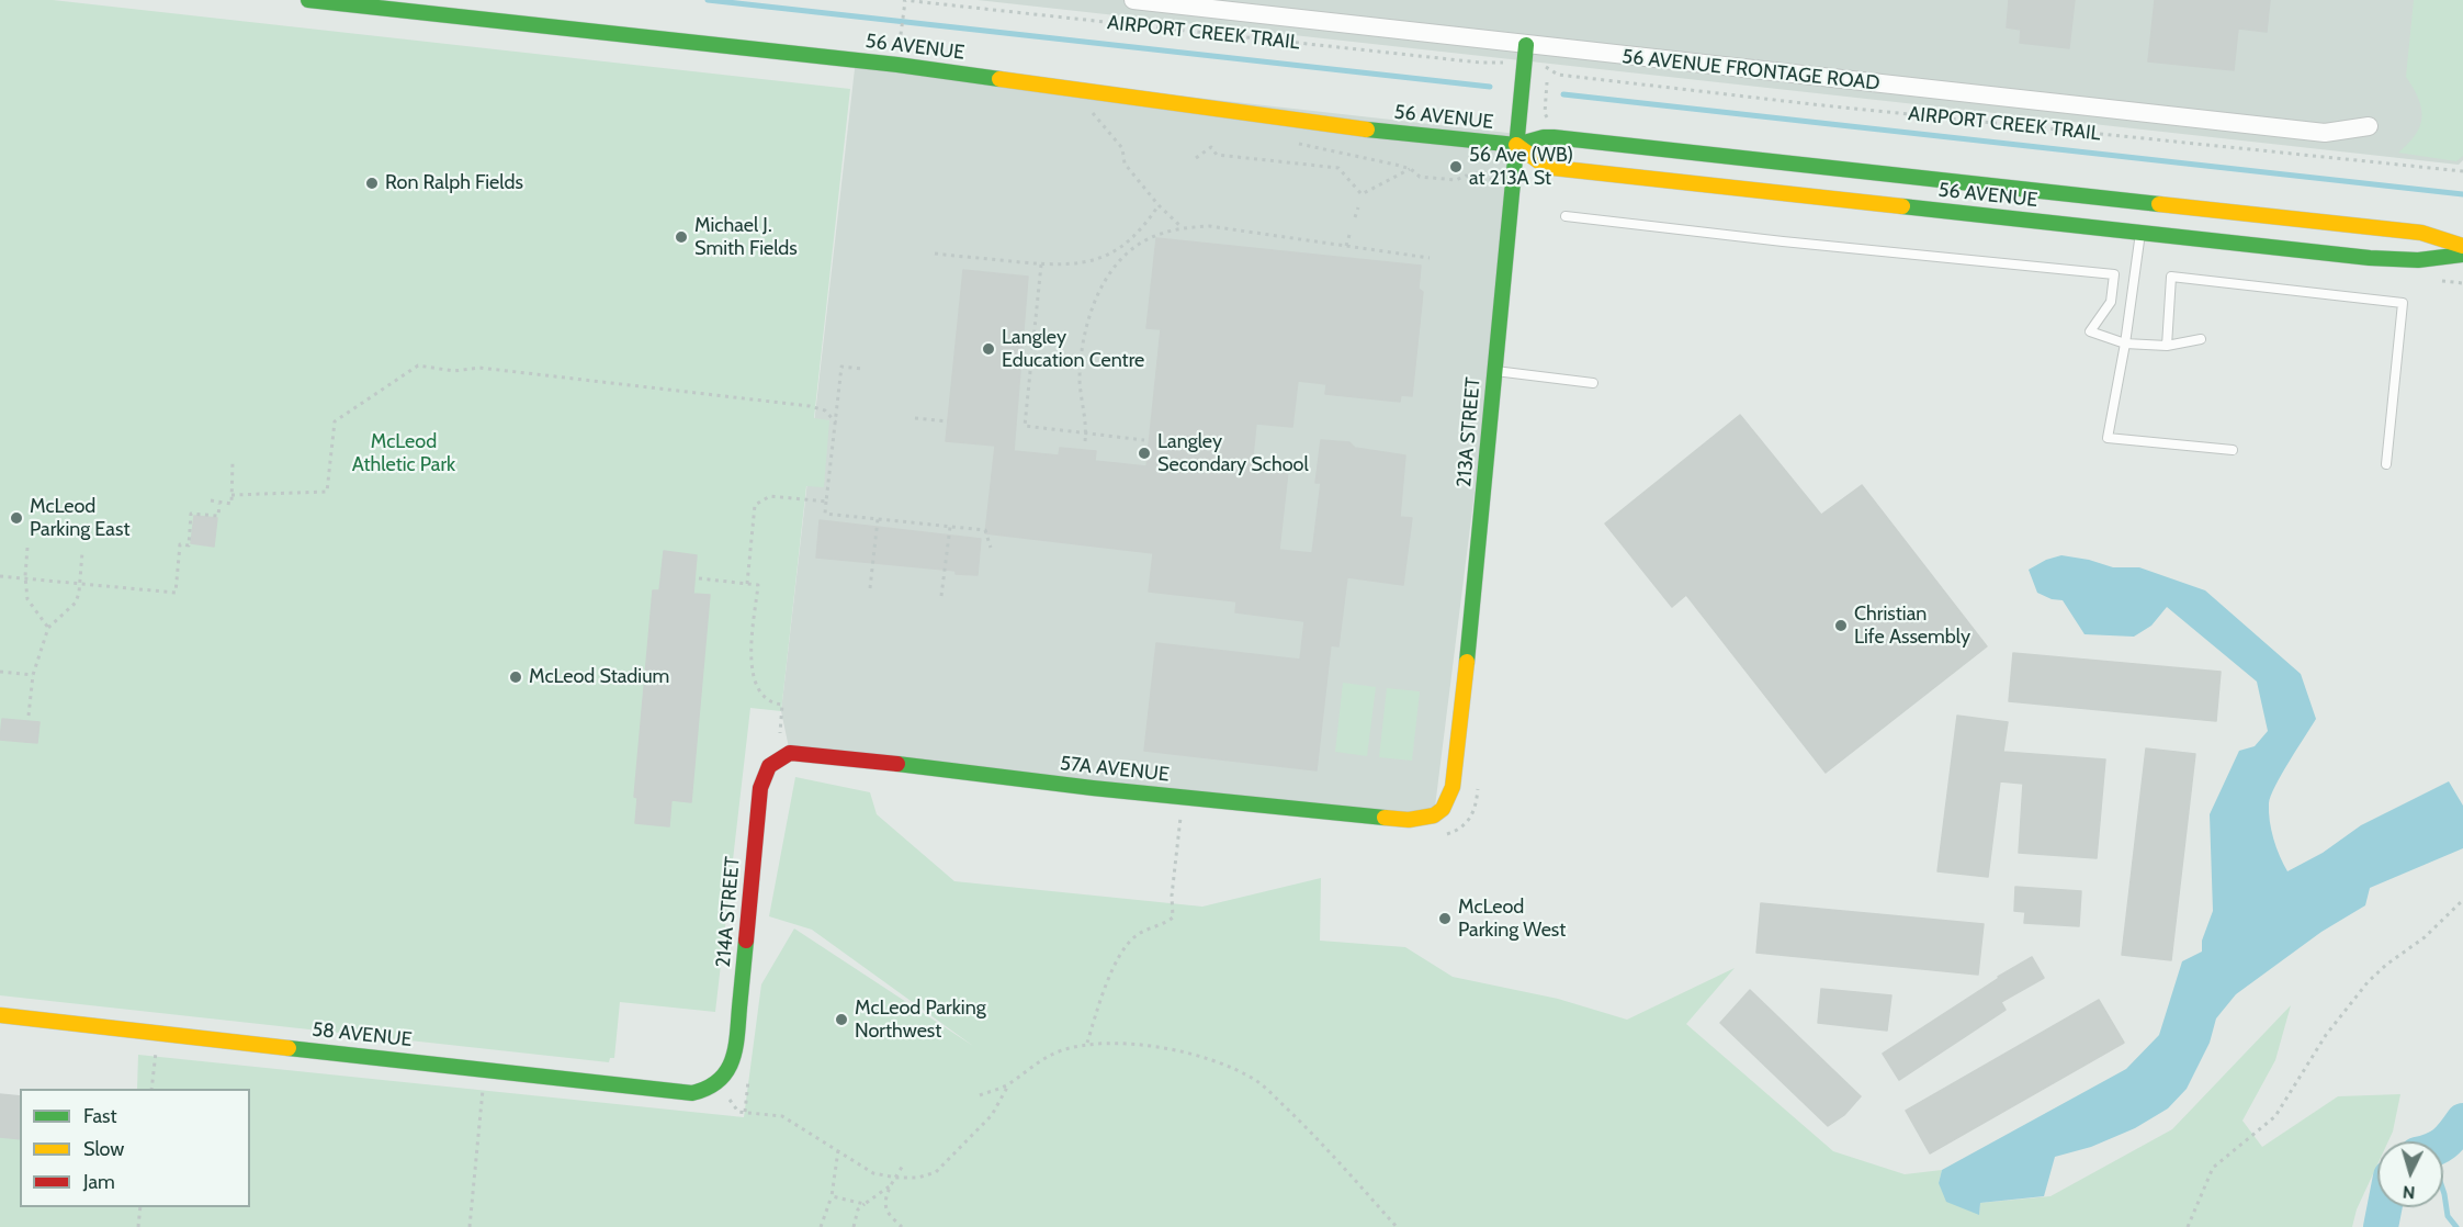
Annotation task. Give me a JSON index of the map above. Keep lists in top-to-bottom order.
{
  "streets": {
    "main road": [
      "56 AVENUE",
      "213A STREET",
      "57A AVENUE",
      "214A STREET",
      "58 AVENUE"
    ],
    "street": ["56 AVENUE FRONTAGE ROAD"],
    "path": ["AIRPORT CREEK TRAIL"]
  },
  "crossings": [
    ["56 AVENUE", "213A STREET"],
    ["56 AVENUE FRONTAGE ROAD", "213A STREET"],
    ["213A STREET", "57A AVENUE"],
    ["57A AVENUE", "214A STREET"],
    ["214A STREET", "58 AVENUE"]
  ],
  "parks": ["McLeod Athletic Park"],
  "places": [
    "56 Ave (WB) at 213A St",
    "Ron Ralph Fields",
    "Michael J. Smith Fields",
    "Langley Education Centre",
    "Langley Secondary School",
    "McLeod Parking East",
    "Christian Life Assembly",
    "McLeod Stadium",
    "McLeod Parking West",
    "McLeod Parking Northwest"
  ],
  "legend": ["Fast", "Slow", "Jam"],
  "north": "bottom"
}
